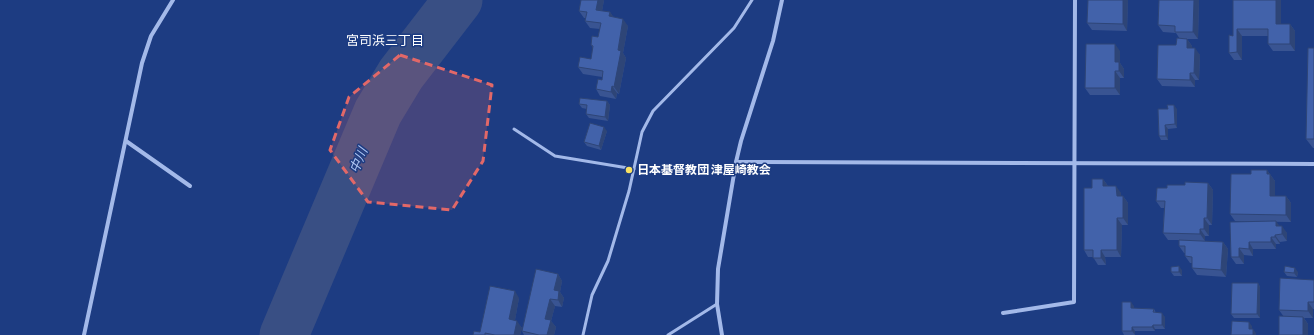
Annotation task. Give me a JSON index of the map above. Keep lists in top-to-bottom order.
{
  "districts": ["宮司浜三丁目"],
  "water": ["中川"],
  "places": ["日本基督教団 津屋崎教会"]
}
